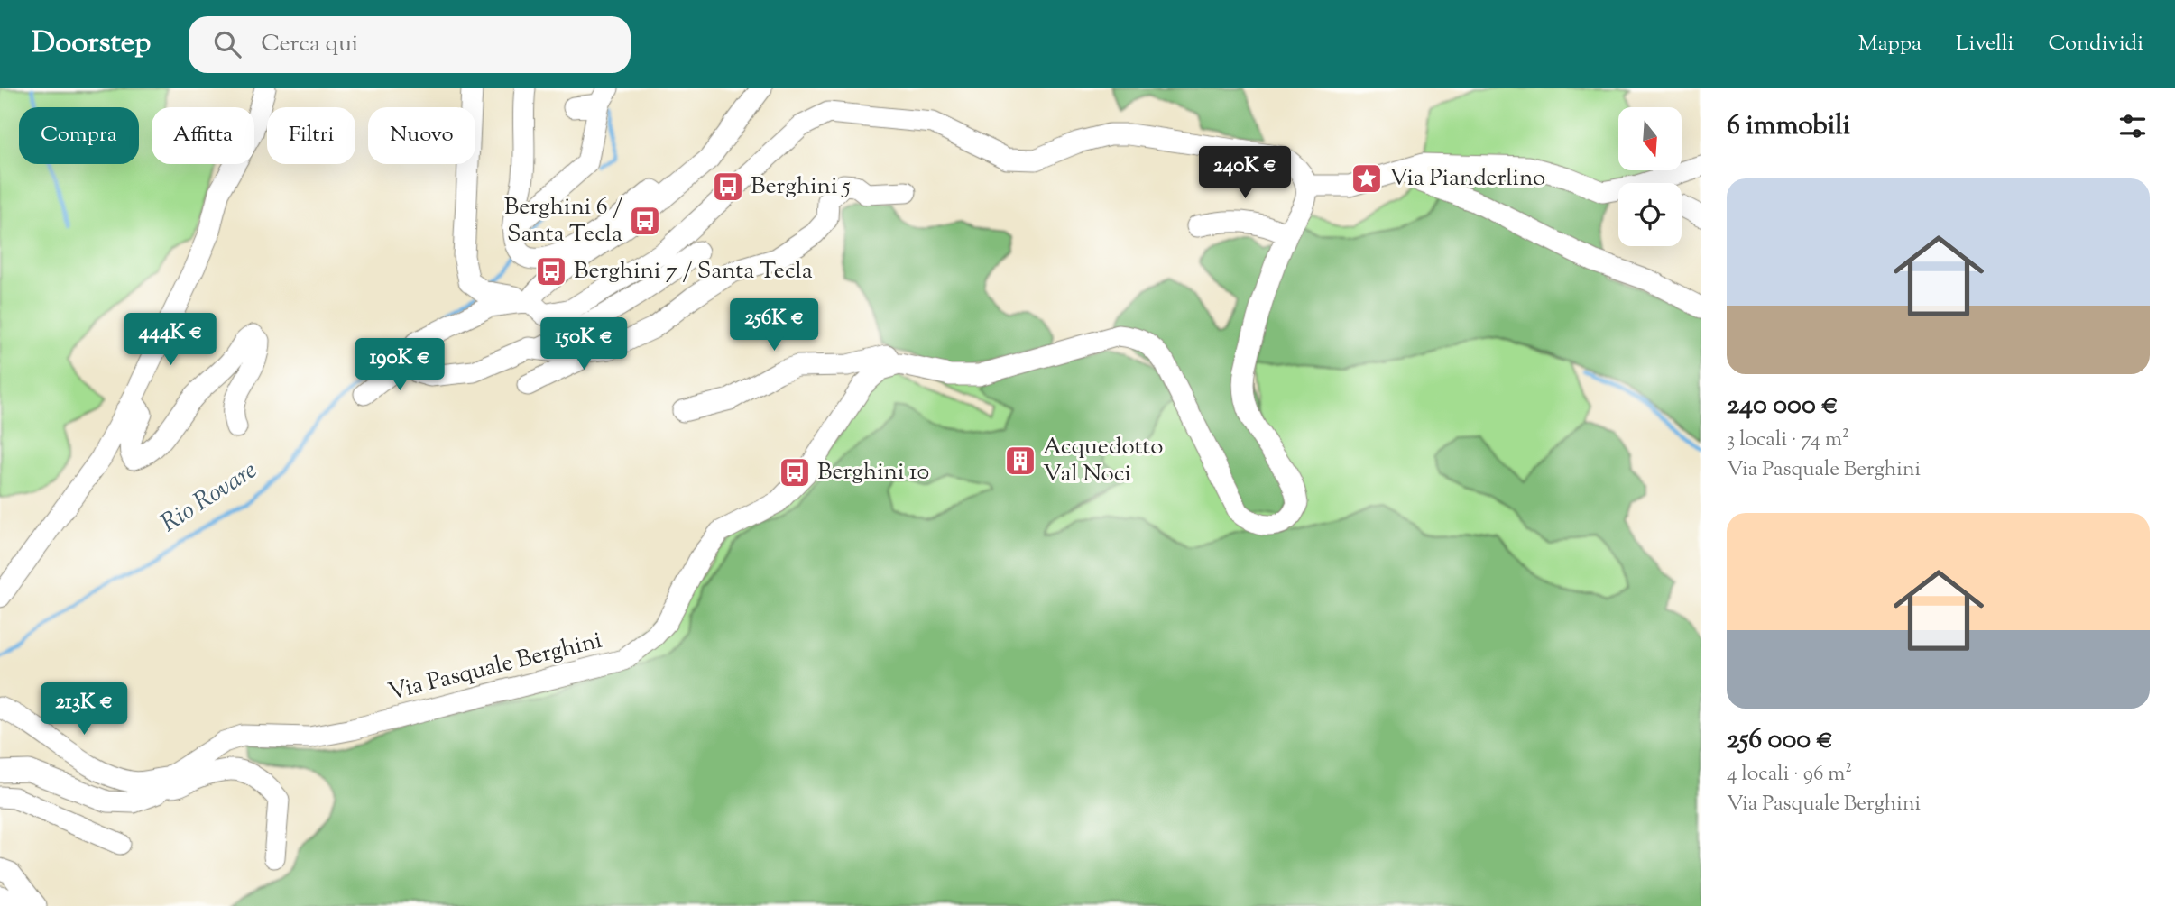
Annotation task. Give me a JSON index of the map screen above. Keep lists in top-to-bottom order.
{
  "streets": {
    "street": ["Via Pasquale Berghini"]
  },
  "water": ["Rio Rovare"],
  "places": {
    "place": ["Via Pianderlino"],
    "bus stop": [
      "Berghini 5",
      "Berghini 6 / Santa Tecla",
      "Berghini 7 / Santa Tecla",
      "Berghini 10"
    ],
    "building": ["Acquedotto Val Noci"]
  },
  "north": "bottom",
  "page": {
    "header": "Doorstep",
    "search": "Cerca qui",
    "nav": ["Mappa", "Livelli", "Condividi"],
    "heading": "6 immobili",
    "chip": [
      "Compra",
      "Affitta",
      "Filtri",
      "Nuovo"
    ],
    "price": [
      "240K €",
      "256K €",
      "444K €",
      "150K €",
      "190K €",
      "213K €"
    ],
    "list": [
      {
        "name": "240 000 €",
        "note": "3 locali · 74 m² · Via Pasquale Berghini"
      },
      {
        "name": "256 000 €",
        "note": "4 locali · 96 m² · Via Pasquale Berghini"
      }
    ]
  }
}
